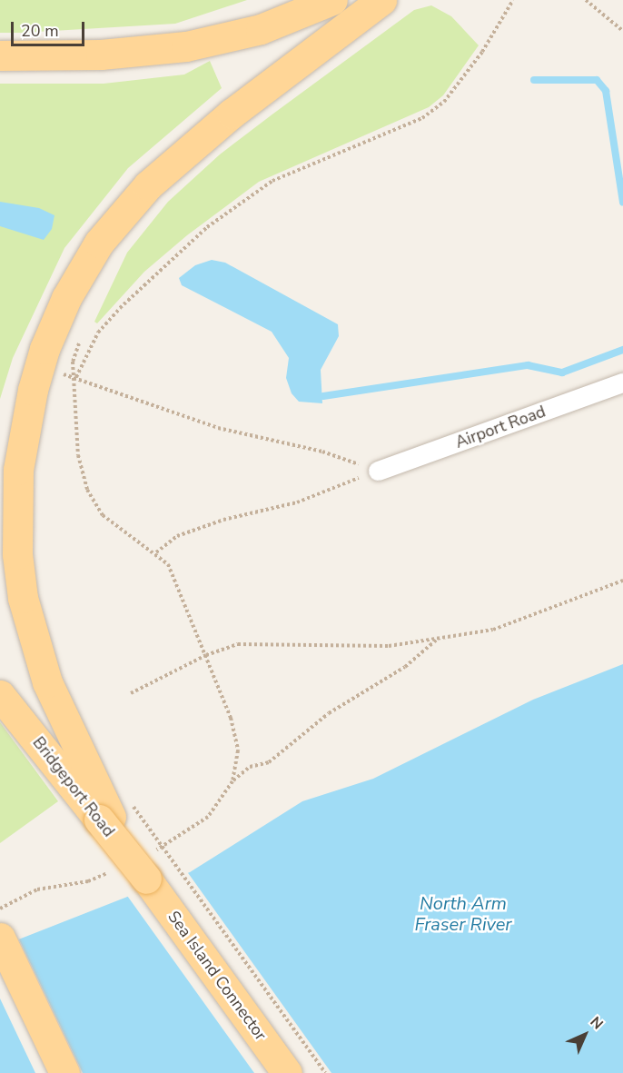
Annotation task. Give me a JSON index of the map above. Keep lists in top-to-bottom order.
{
  "streets": {
    "main road": ["Bridgeport Road", "Sea Island Connector"],
    "street": ["Airport Road"]
  },
  "crossings": [
    ["Bridgeport Road", "Sea Island Connector"]
  ],
  "water": ["North Arm Fraser River"],
  "scale_bar": "20 m",
  "north": "top right"
}
